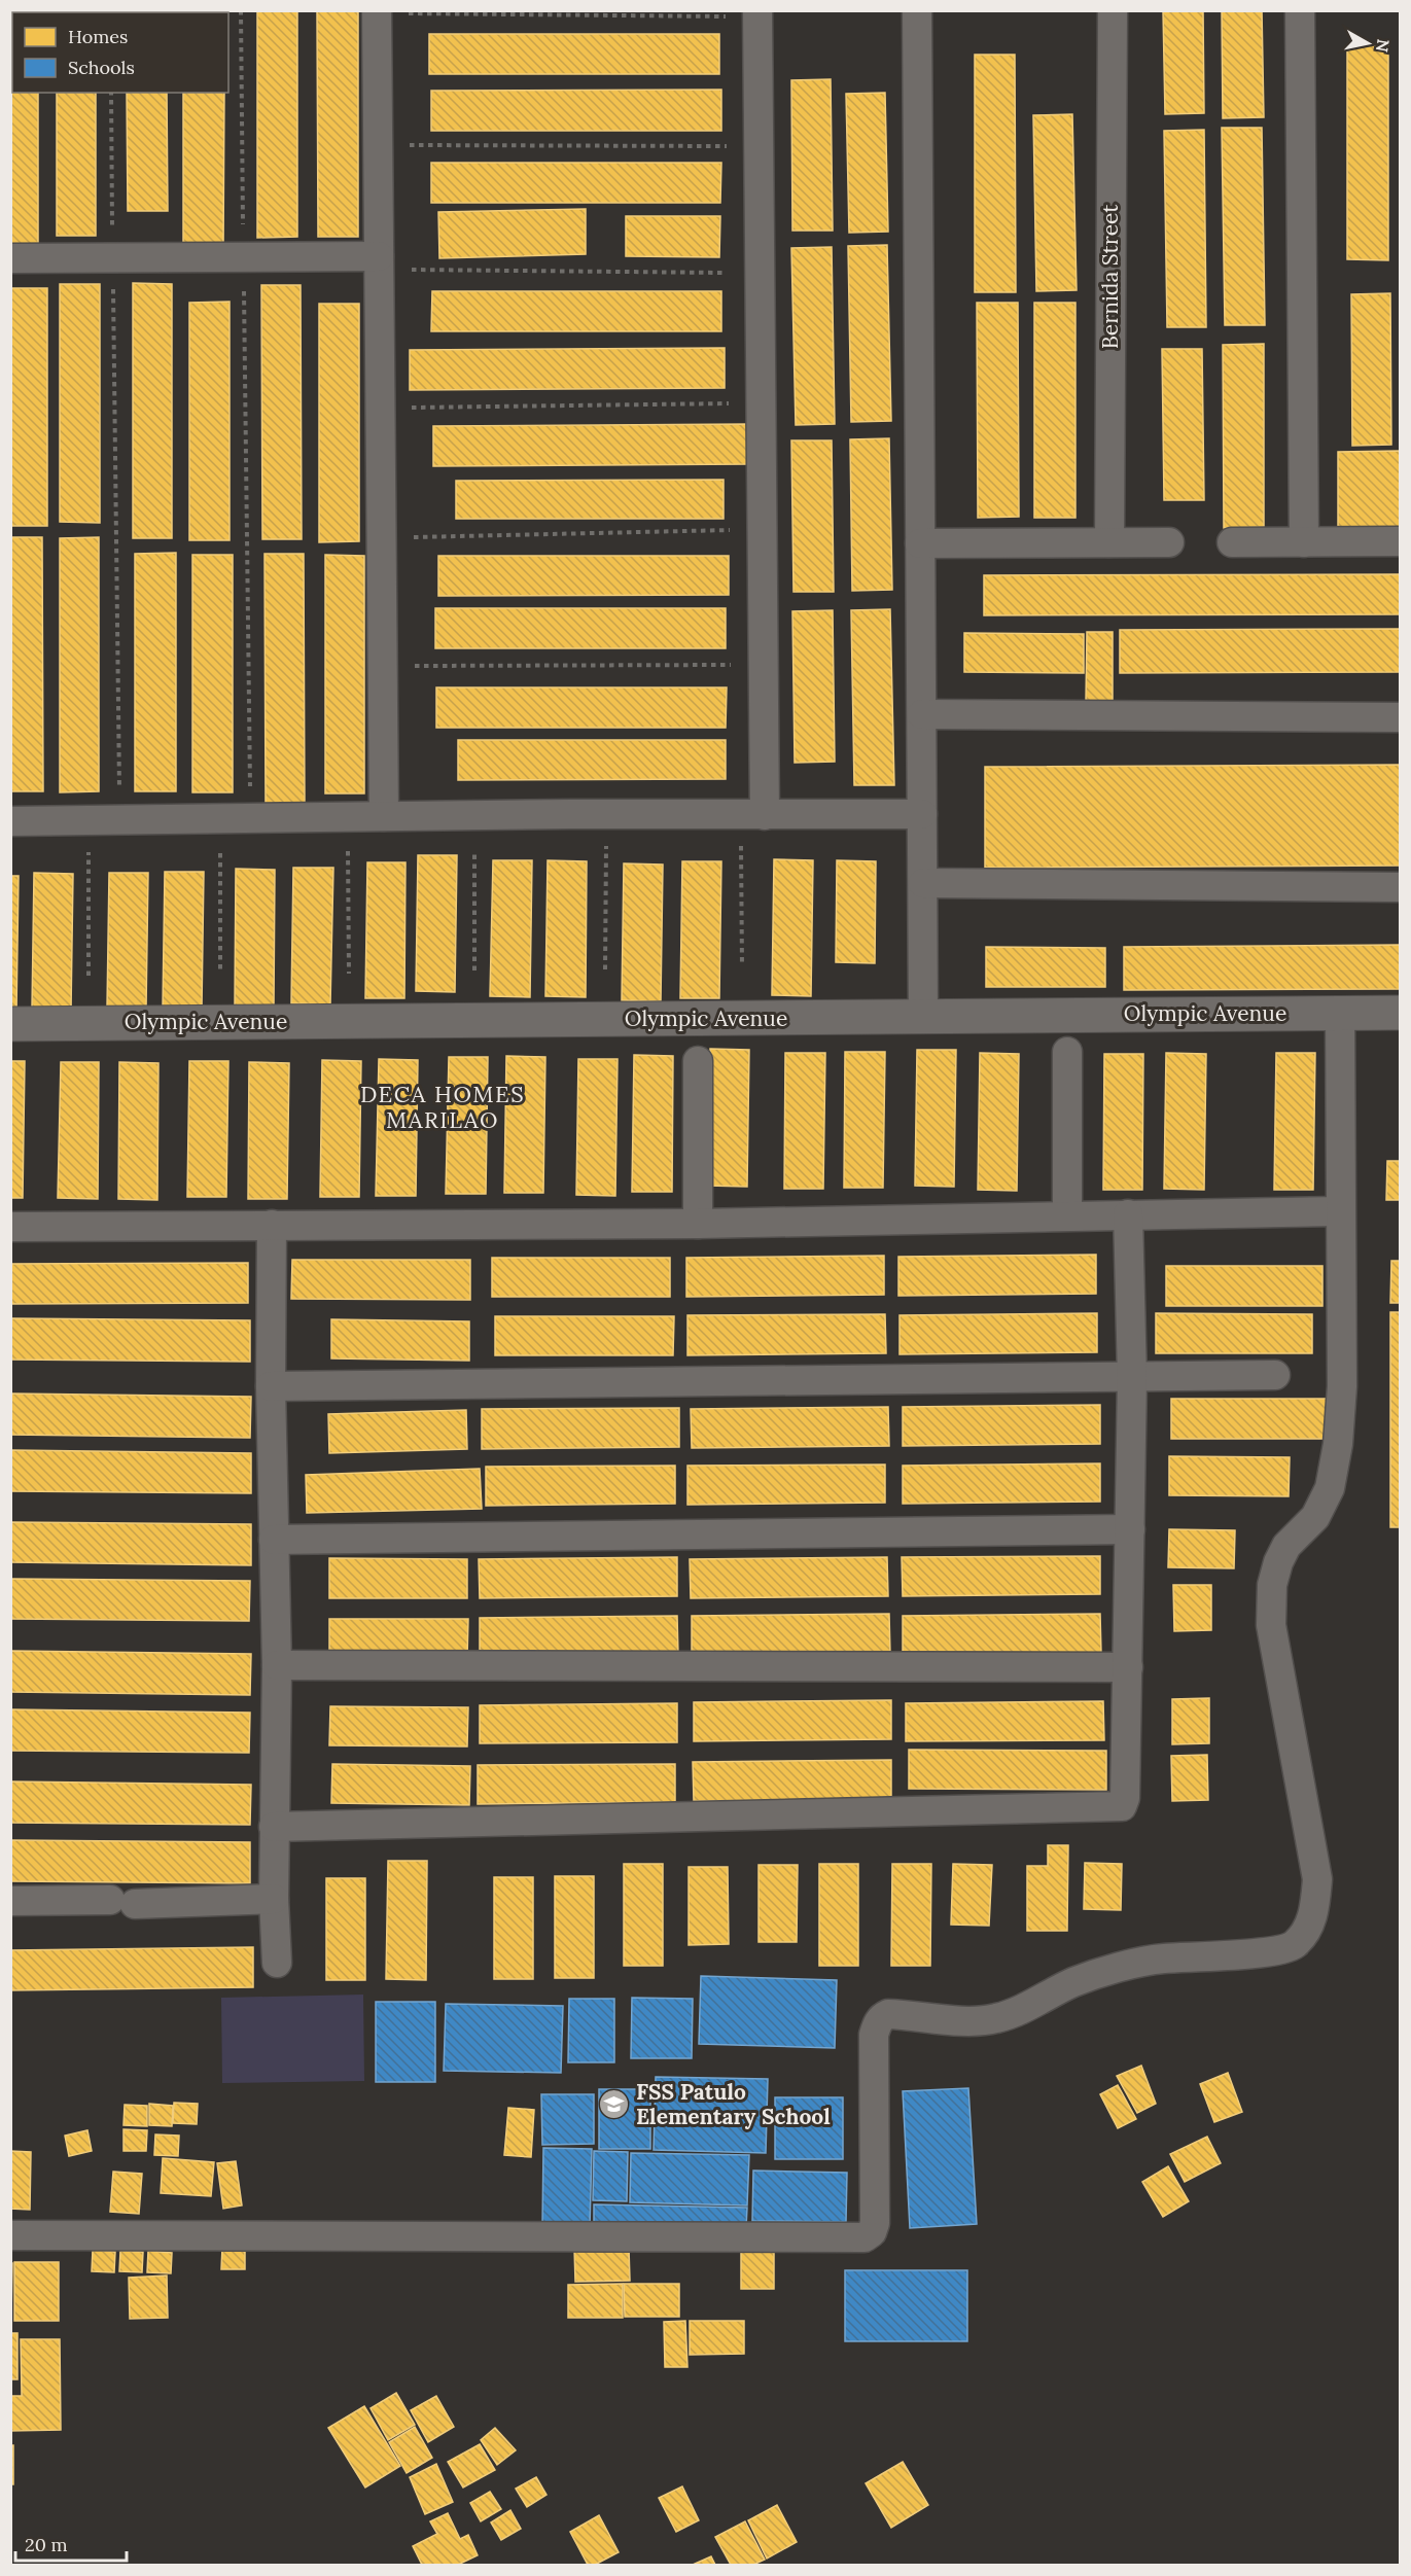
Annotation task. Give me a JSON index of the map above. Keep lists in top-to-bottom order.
{
  "streets": {
    "street": ["Bernida Street", "Olympic Avenue"]
  },
  "districts": ["DECA HOMES MARILAO"],
  "places": {
    "school or university": ["FSS Patulo Elementary School"]
  },
  "legend": ["Homes", "Schools"],
  "scale_bar": "20 m",
  "north": "right"
}
